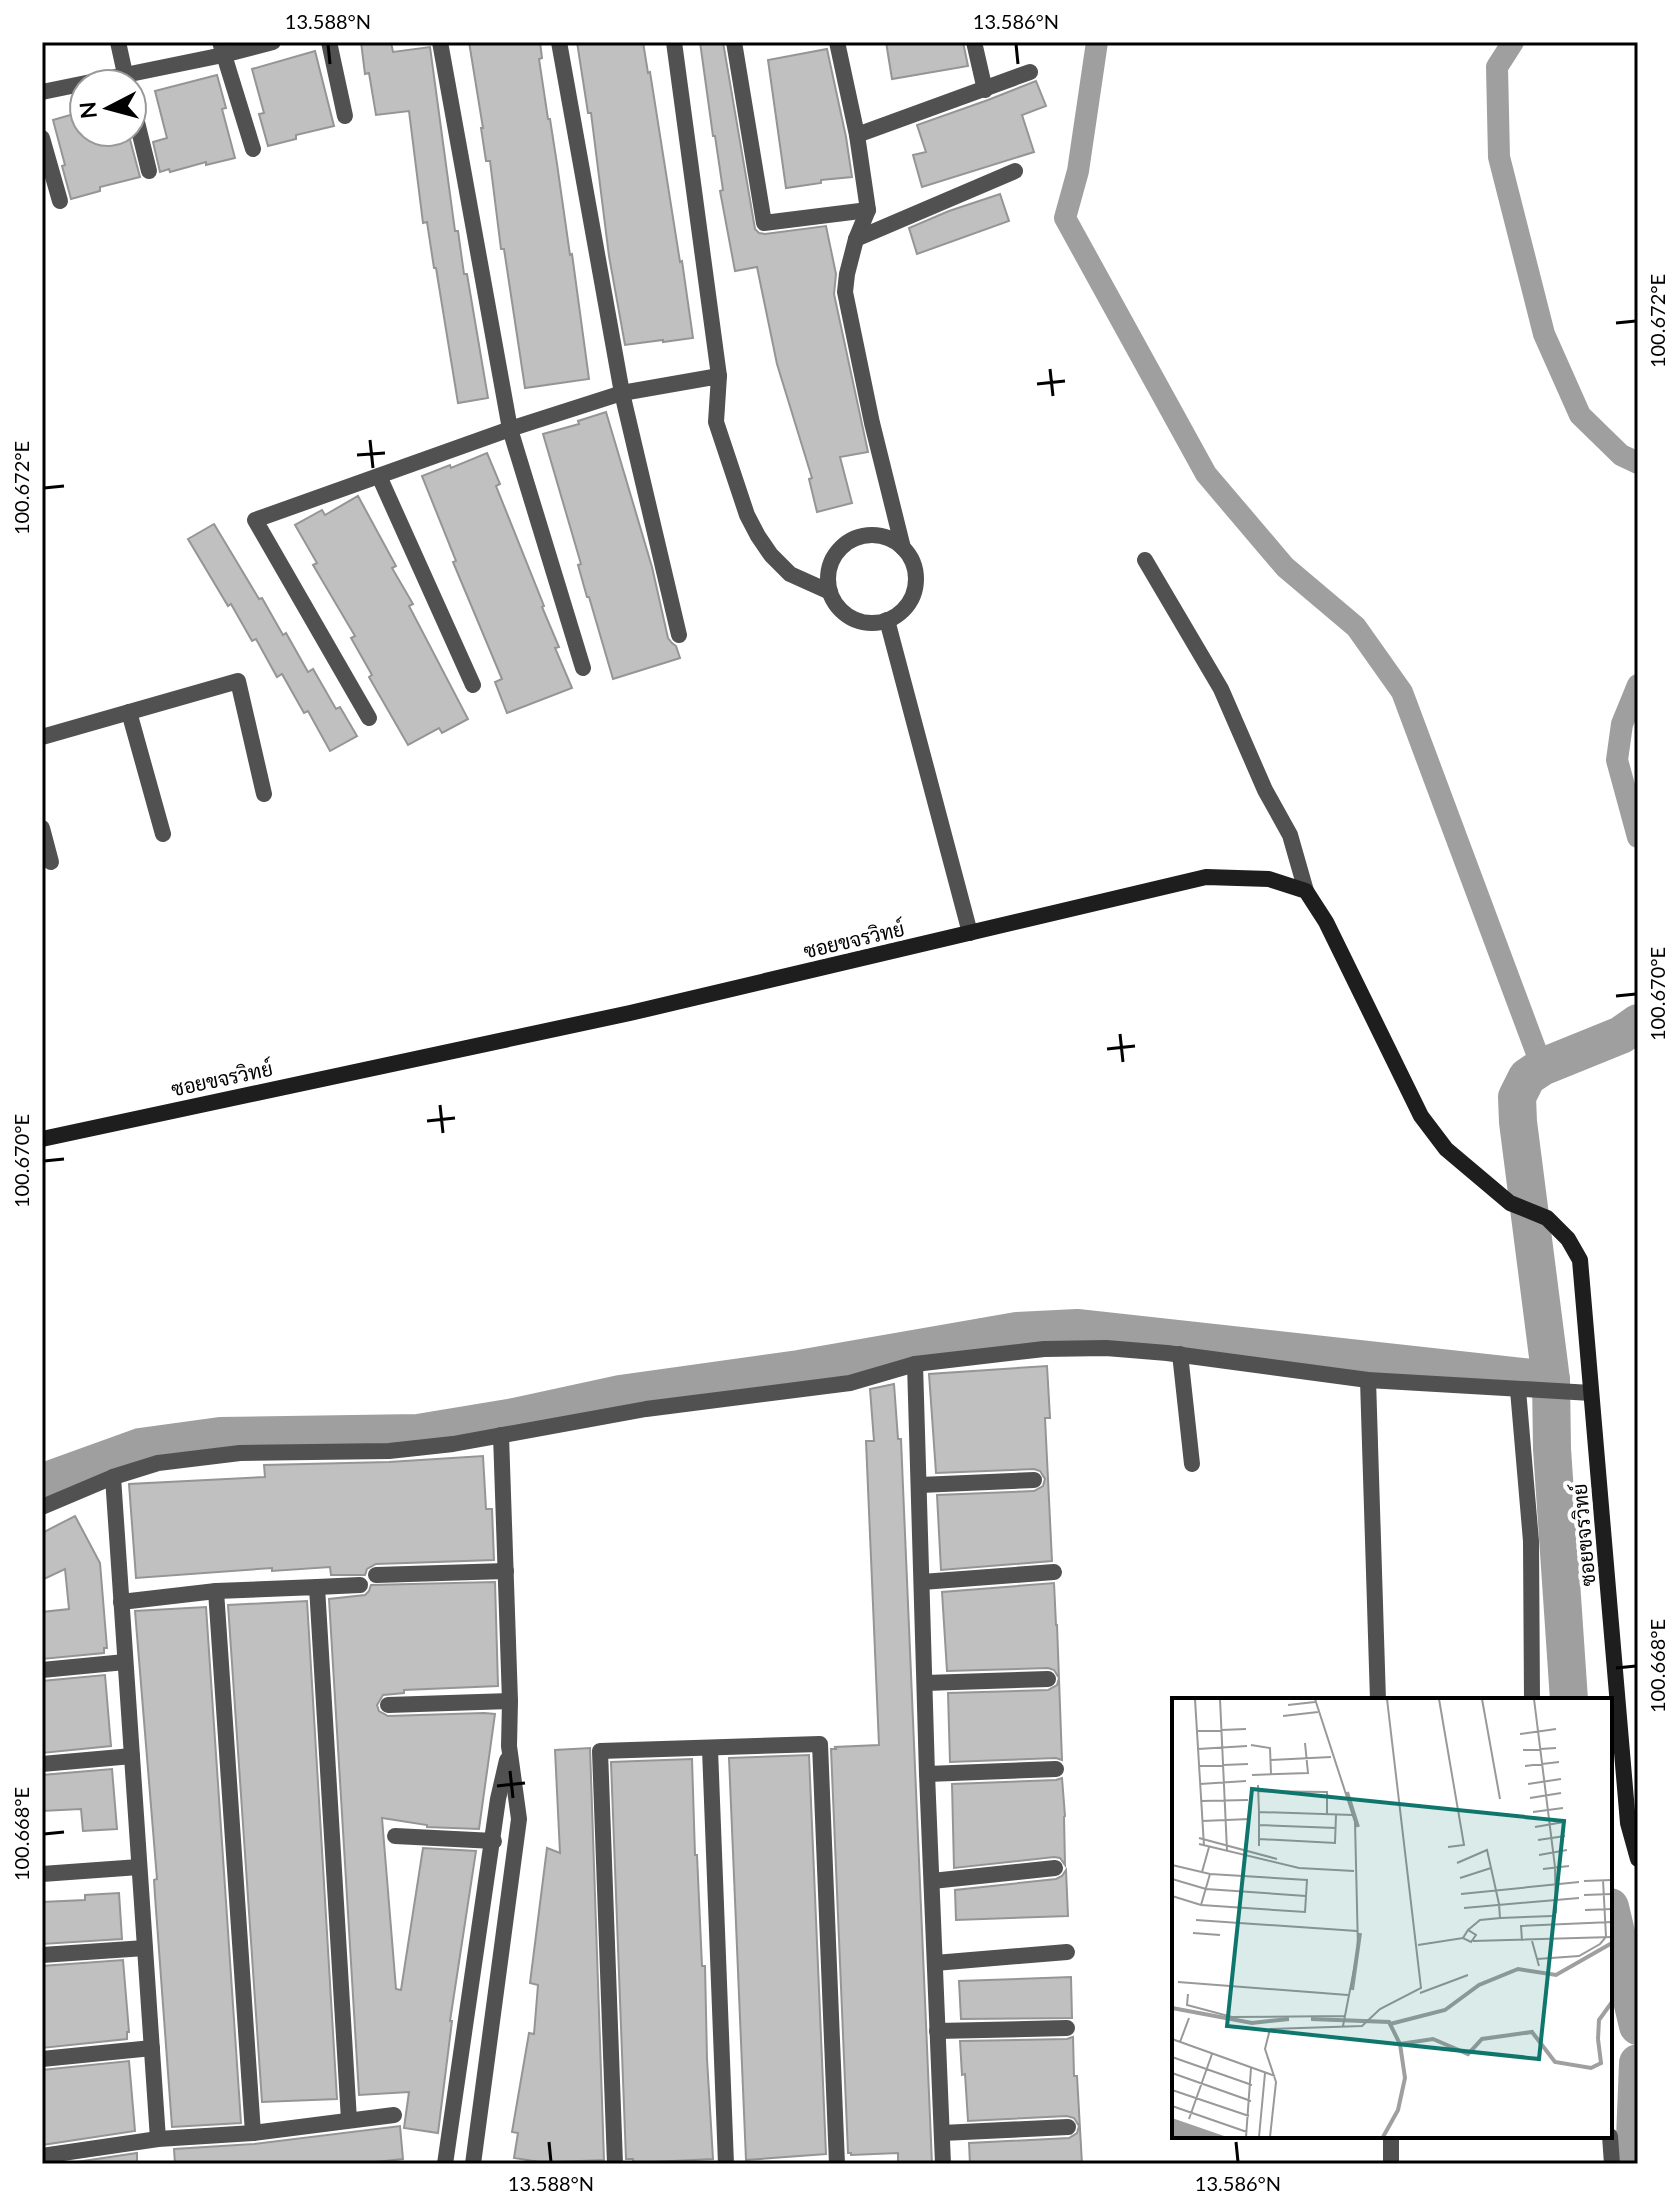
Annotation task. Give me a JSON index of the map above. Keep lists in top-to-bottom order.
{
  "streets": {
    "street": ["ซอยขจรวิทย์"]
  },
  "north": "left",
  "coordinates": [
    "13.588°N",
    "13.586°N",
    "100.672°E",
    "100.670°E",
    "100.668°E"
  ]
}
